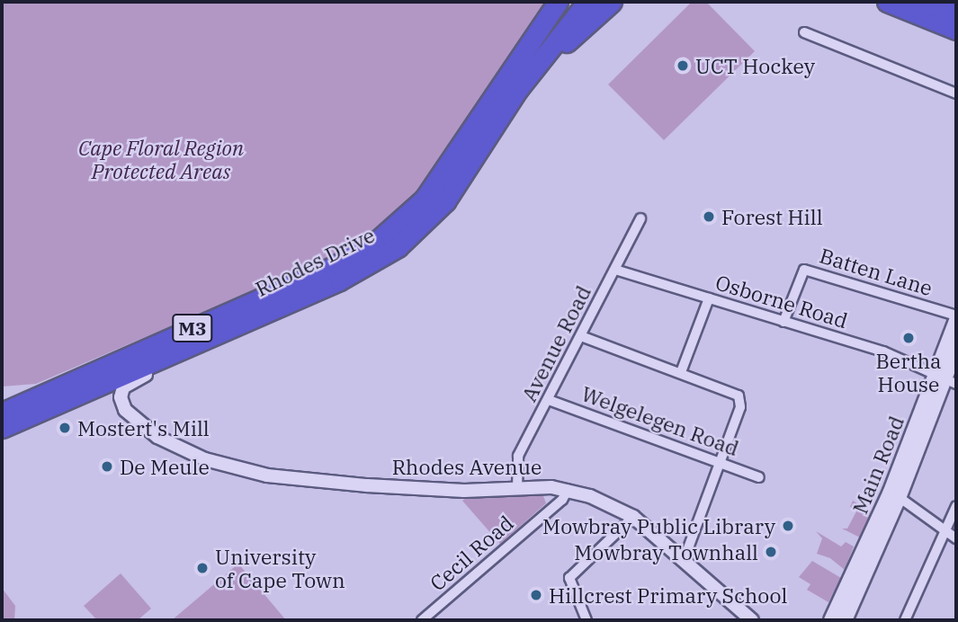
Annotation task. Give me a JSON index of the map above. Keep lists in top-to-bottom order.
{
  "streets": {
    "highway": ["Rhodes Drive", "M3"],
    "main road": ["Main Road"],
    "street": [
      "Batten Lane",
      "Osborne Road",
      "Avenue Road",
      "Welgelegen Road",
      "Rhodes Avenue",
      "Cecil Road"
    ]
  },
  "crossings": [
    ["Rhodes Drive", "Rhodes Avenue"],
    ["Batten Lane", "Osborne Road"],
    ["Osborne Road", "Avenue Road"],
    ["Osborne Road", "Main Road"],
    ["Avenue Road", "Welgelegen Road"],
    ["Avenue Road", "Rhodes Avenue"],
    ["Rhodes Avenue", "Cecil Road"]
  ],
  "parks": ["Cape Floral Region Protected Areas"],
  "places": [
    "UCT Hockey",
    "Forest Hill",
    "Bertha House",
    "Mostert's Mill",
    "De Meule",
    "Mowbray Public Library",
    "Mowbray Townhall",
    "University of Cape Town",
    "Hillcrest Primary School"
  ]
}
